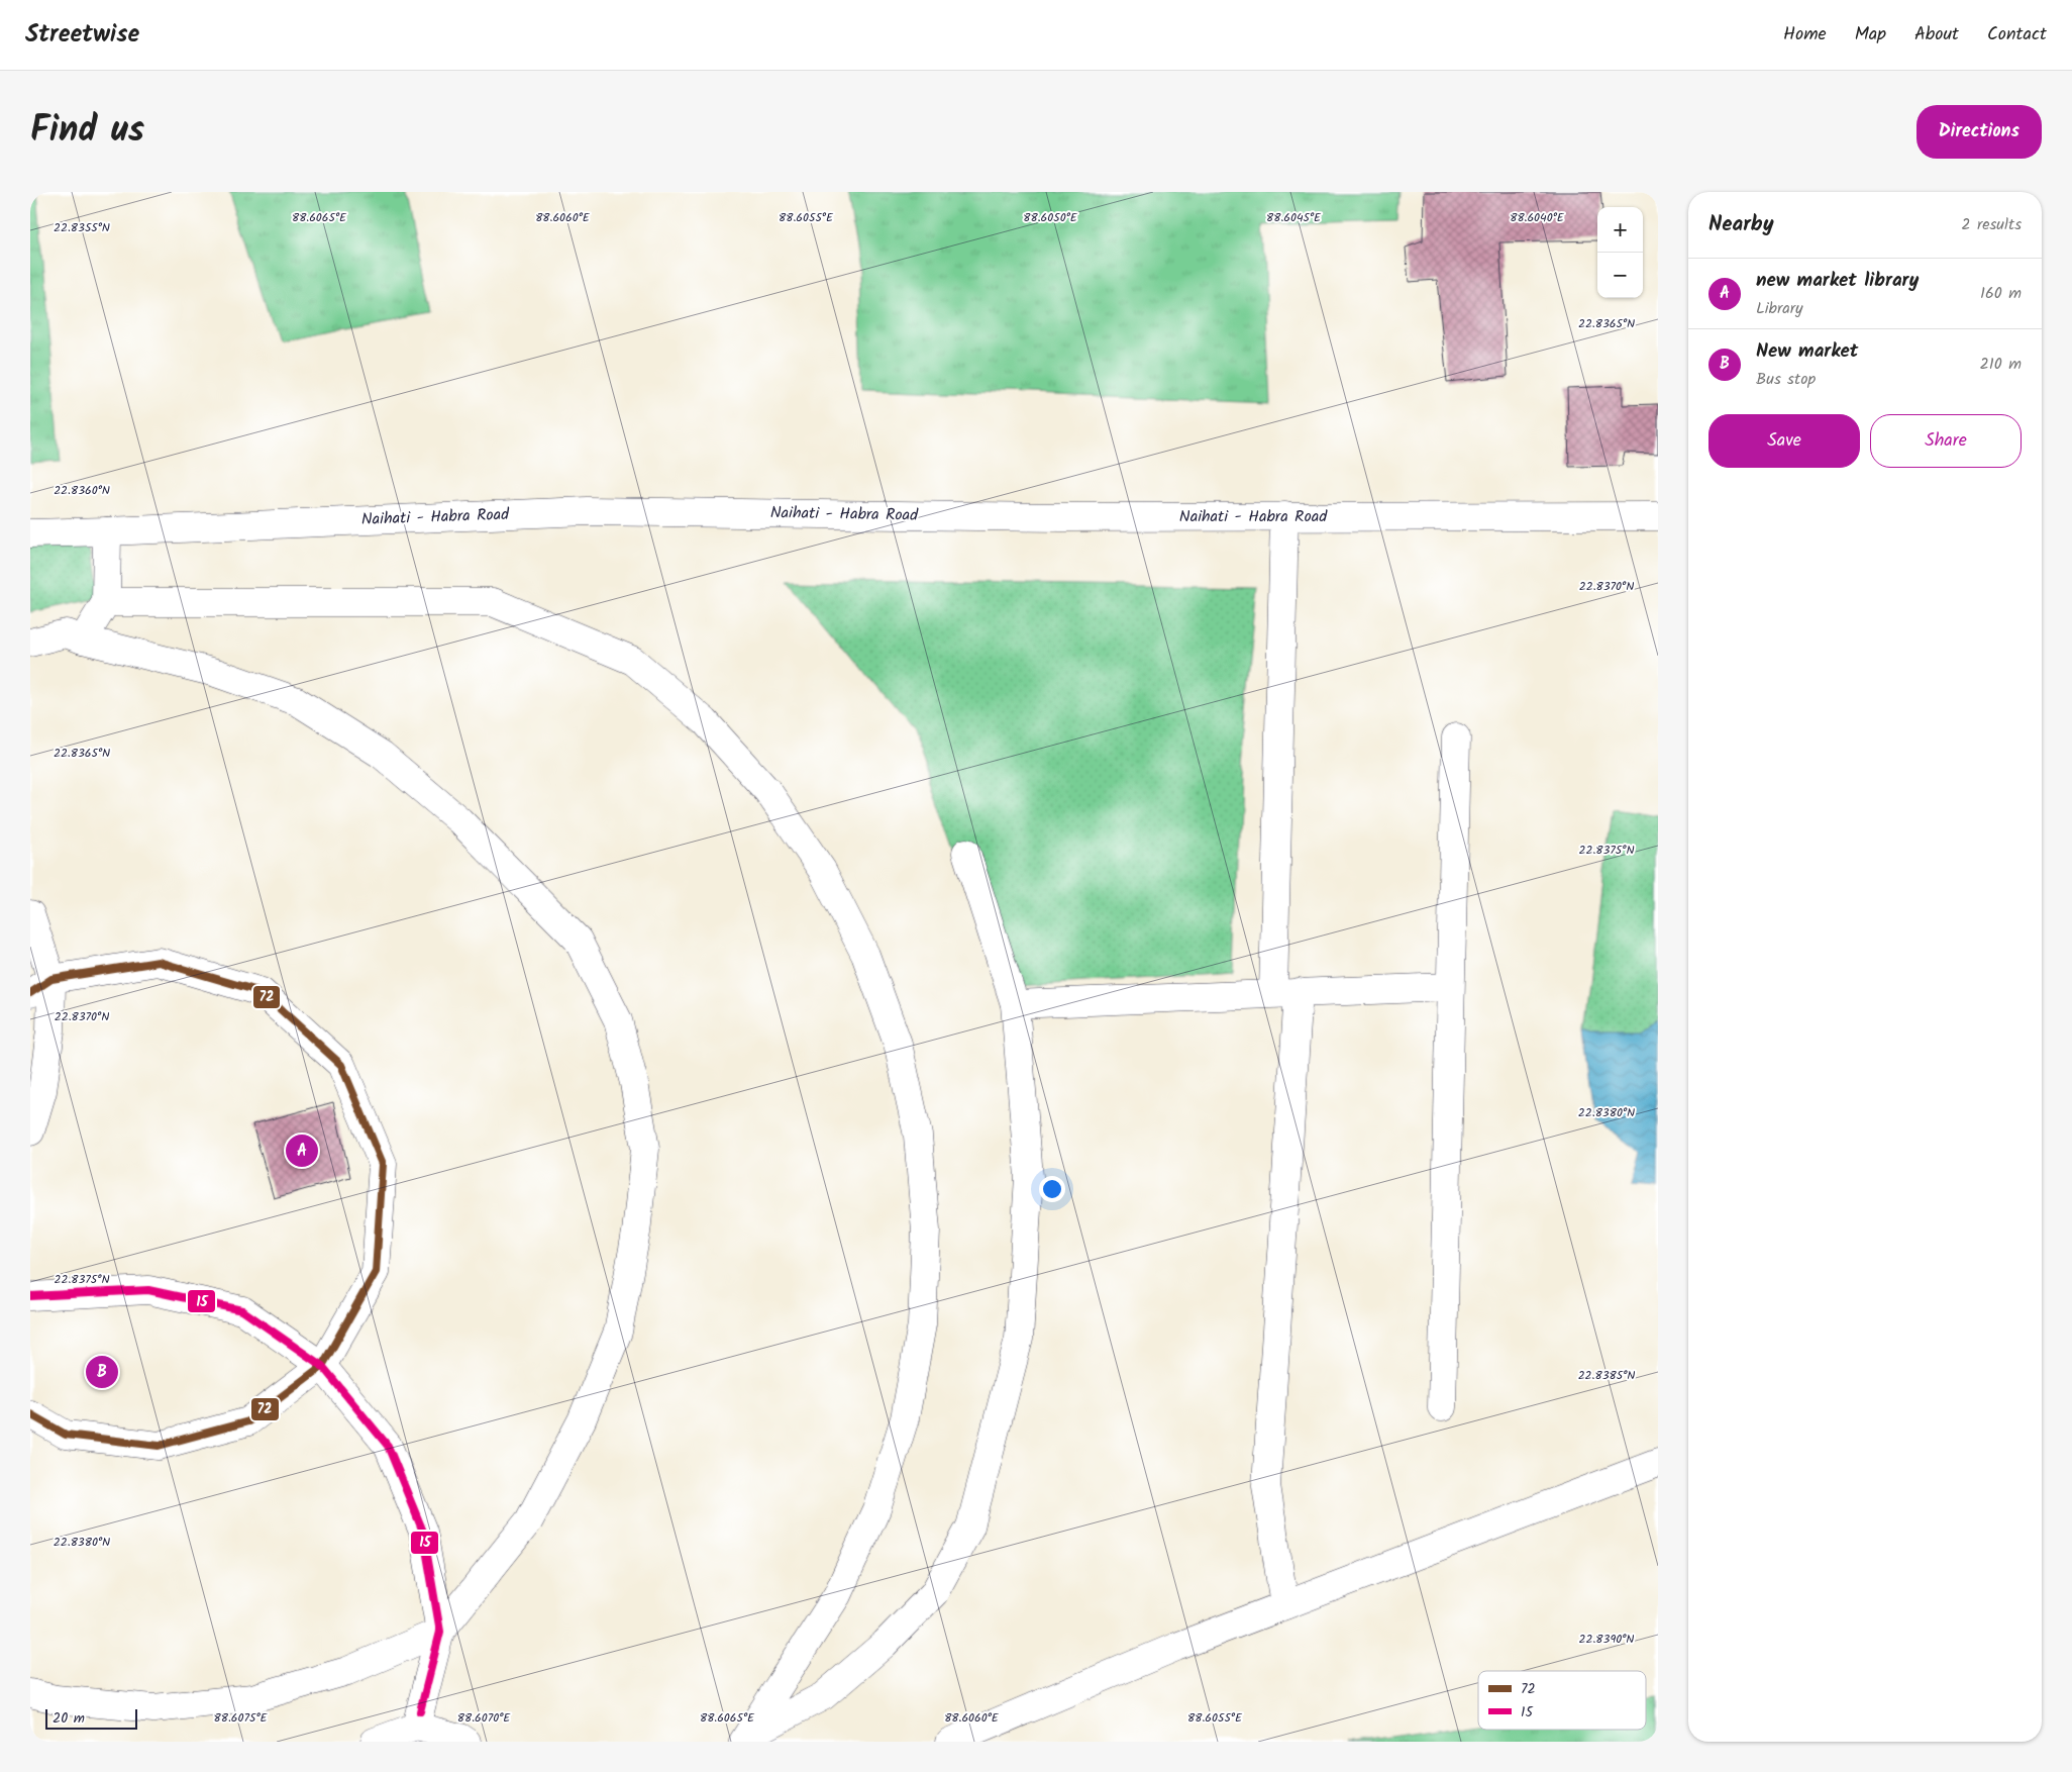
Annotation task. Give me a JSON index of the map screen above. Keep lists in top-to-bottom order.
{
  "streets": {
    "street": ["Naihati - Habra Road"]
  },
  "lines": ["transit line 72", "transit line 15"],
  "legend": ["72", "15"],
  "scale_bar": "20 m",
  "page": {
    "header": "Streetwise",
    "nav": [
      "Home",
      "Map",
      "About",
      "Contact"
    ],
    "title": "Find us",
    "buttons": [
      "Directions",
      ["Save", "Share"]
    ],
    "heading": ["Nearby", "2 results"],
    "map_buttons": ["+", "−"],
    "list": [
      {
        "mark": "A",
        "name": "new market library",
        "note": "Library",
        "value": "160 m"
      },
      {
        "mark": "B",
        "name": "New market",
        "note": "Bus stop",
        "value": "210 m"
      }
    ],
    "pins": ["A", "B"],
    "scale": "20 m"
  },
  "coordinates": [
    "88.6065°E",
    "88.6060°E",
    "88.6055°E",
    "88.6050°E",
    "88.6045°E",
    "88.6040°E",
    "22.8355°N",
    "22.8365°N",
    "22.8360°N",
    "22.8370°N",
    "22.8375°N",
    "22.8380°N",
    "22.8385°N",
    "22.8390°N",
    "88.6075°E",
    "88.6070°E"
  ]
}
